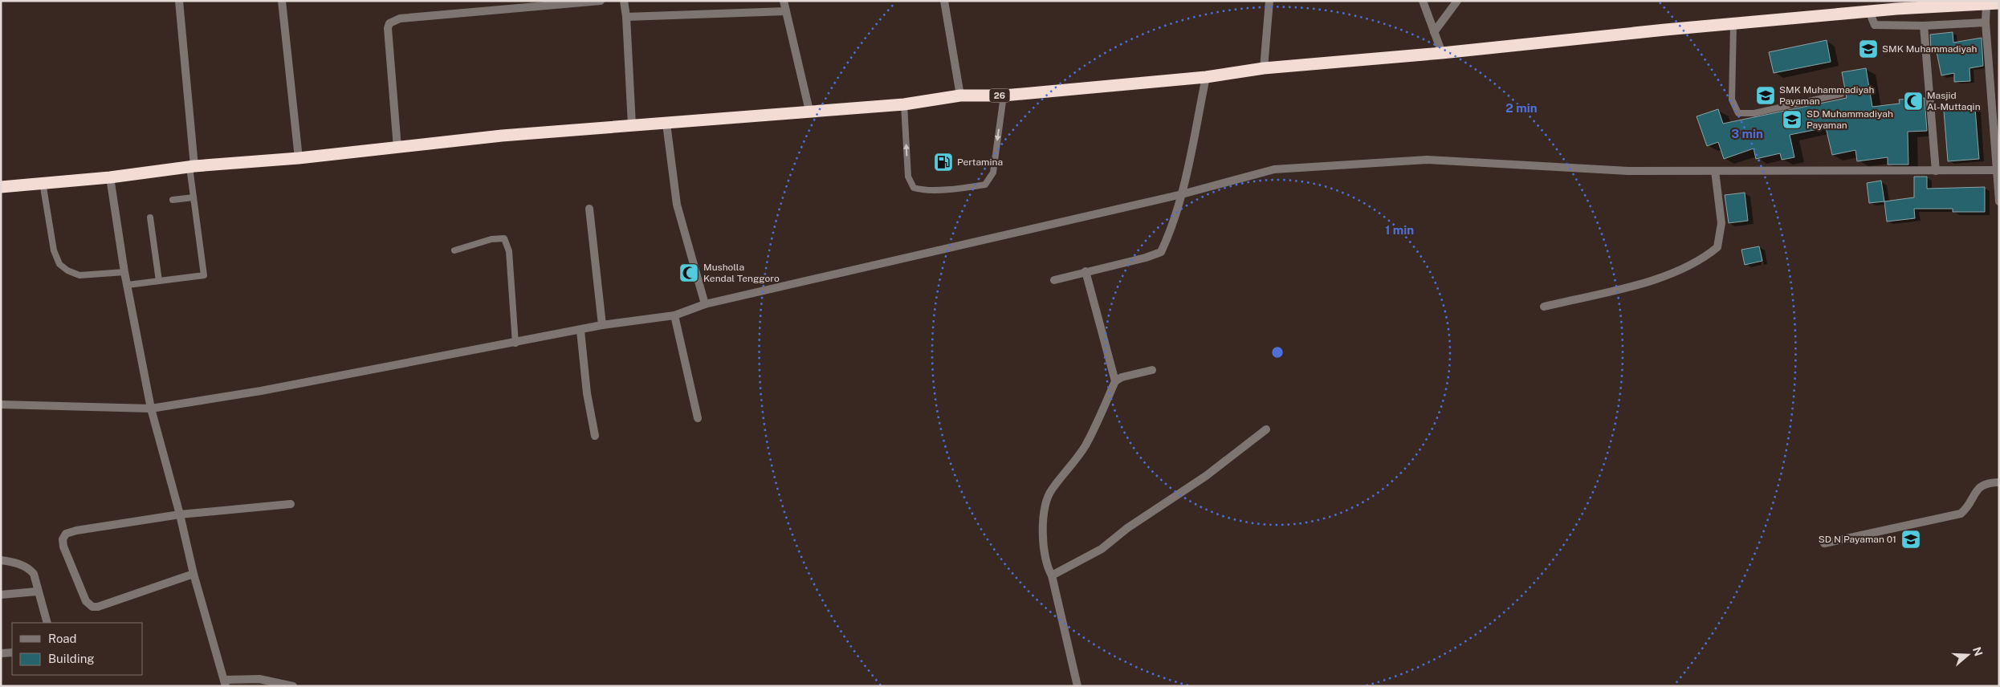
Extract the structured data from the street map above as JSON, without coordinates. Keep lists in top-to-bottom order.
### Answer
{
  "streets": {
    "highway": ["26"]
  },
  "places": {
    "school or university": [
      "SMK Muhammadiyah",
      "SMK Muhammadiyah Payaman",
      "SD Muhammadiyah Payaman",
      "SD N Payaman 01"
    ],
    "mosque": ["Masjid Al-Muttaqin", "Musholla Kendal Tenggoro"],
    "fuel station": ["Pertamina"]
  },
  "legend": ["Road", "Building"],
  "north": "right",
  "rings": ["2 min", "3 min", "1 min"]
}
